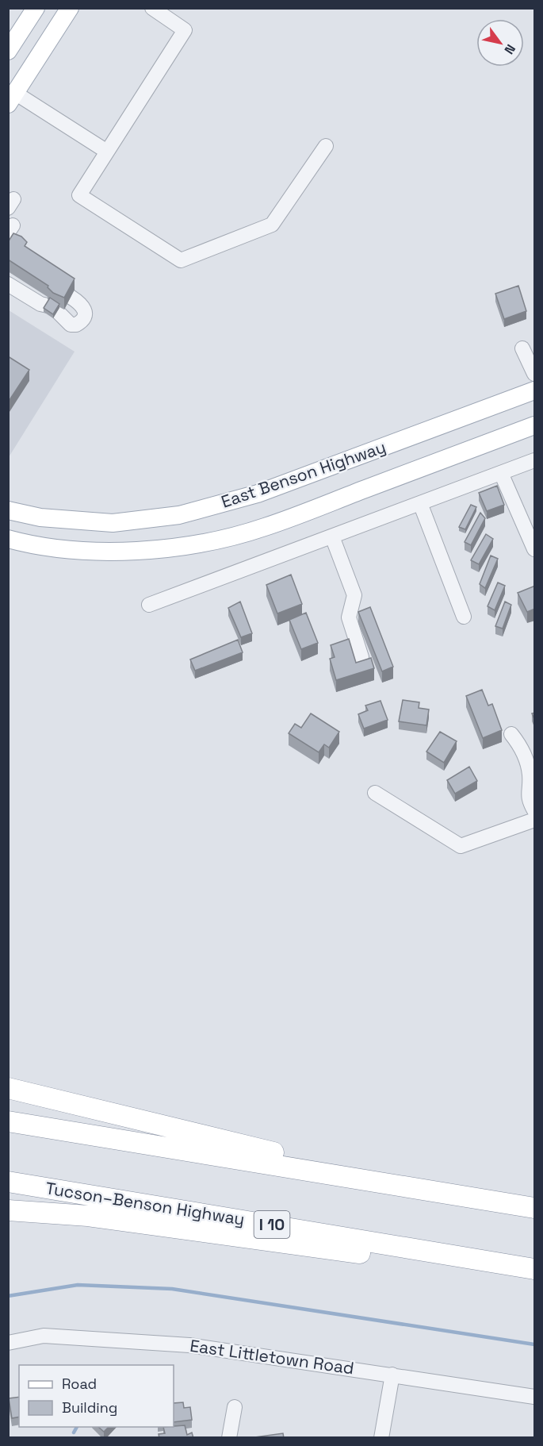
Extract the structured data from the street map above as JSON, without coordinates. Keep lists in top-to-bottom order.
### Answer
{
  "streets": {
    "highway": ["Tucson–Benson Highway", "I 10"],
    "main road": ["East Benson Highway"],
    "street": ["East Littletown Road"]
  },
  "legend": ["Road", "Building"],
  "north": "bottom right"
}
